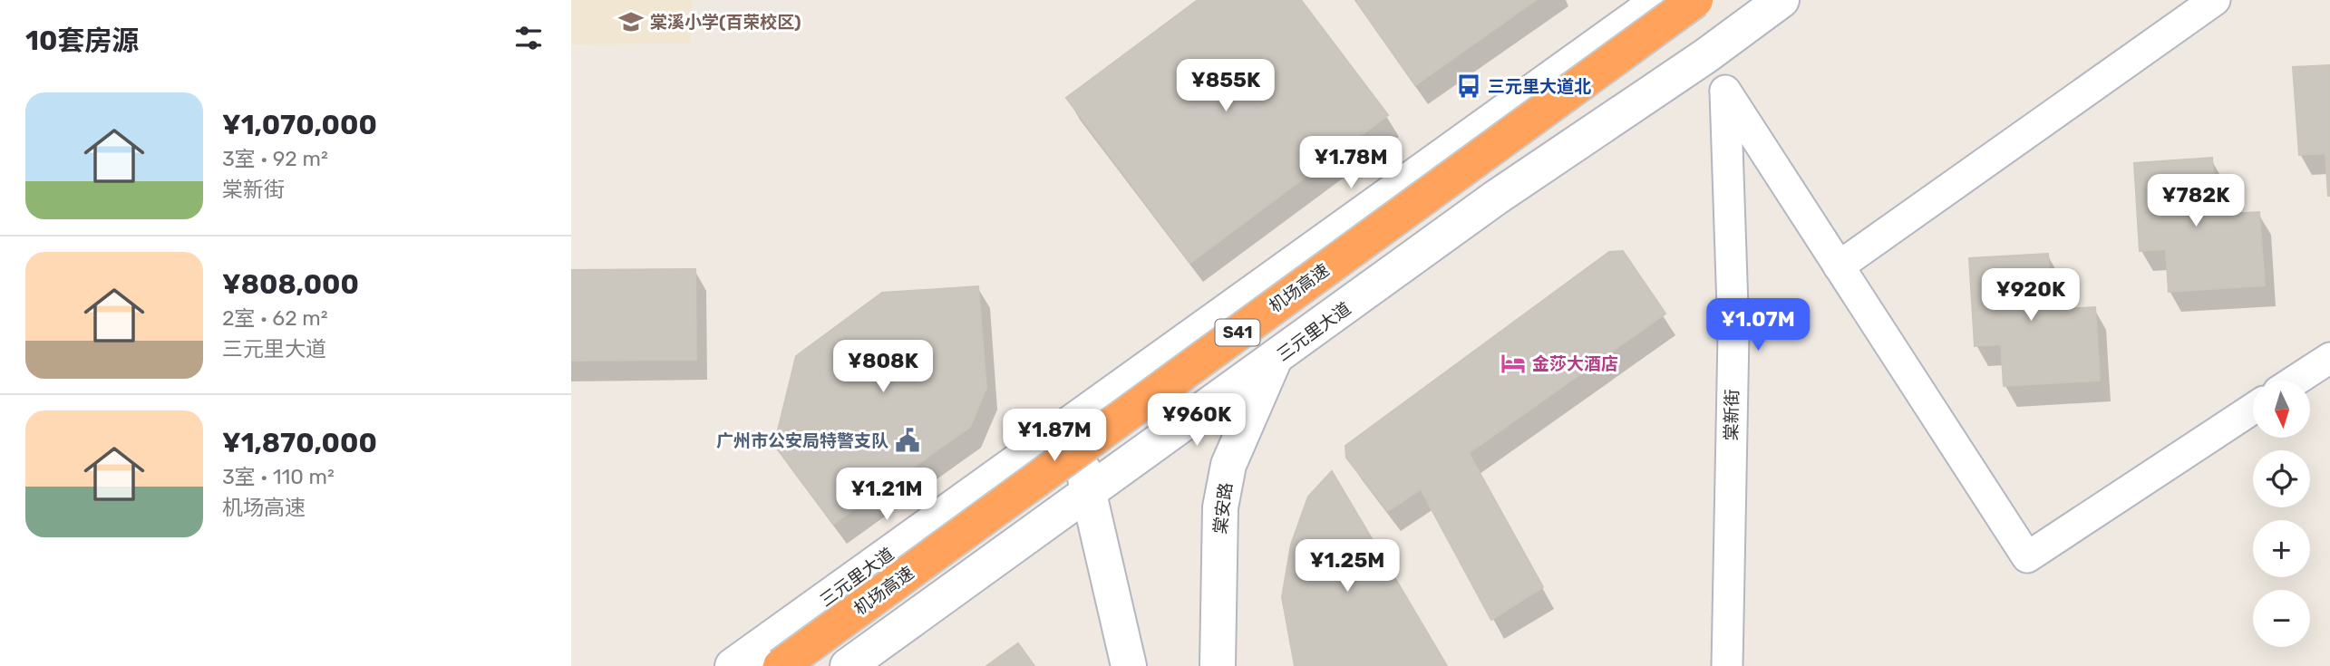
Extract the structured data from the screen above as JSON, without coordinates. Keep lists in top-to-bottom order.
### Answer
{
  "streets": {
    "highway": ["机场高速", "S41"],
    "main road": ["三元里大道", "棠安路"],
    "street": ["棠新街"]
  },
  "crossings": [
    ["三元里大道", "棠新街"],
    ["三元里大道", "棠安路"]
  ],
  "places": {
    "school or university": ["棠溪小学(百荣校区)"],
    "bus stop": ["三元里大道北"],
    "hotel": ["金莎大酒店"],
    "public building": ["广州市公安局特警支队"]
  },
  "north": "bottom",
  "page": {
    "heading": "10套房源",
    "price": [
      "¥855K",
      "¥1.78M",
      "¥782K",
      "¥920K",
      "¥1.07M",
      "¥808K",
      "¥960K",
      "¥1.87M",
      "¥1.21M",
      "¥1.25M"
    ],
    "list": [
      {
        "name": "¥1,070,000",
        "note": "3室 · 92 m² · 棠新街"
      },
      {
        "name": "¥808,000",
        "note": "2室 · 62 m² · 三元里大道"
      },
      {
        "name": "¥1,870,000",
        "note": "3室 · 110 m² · 机场高速"
      }
    ],
    "map_buttons": ["+", "−"]
  }
}
